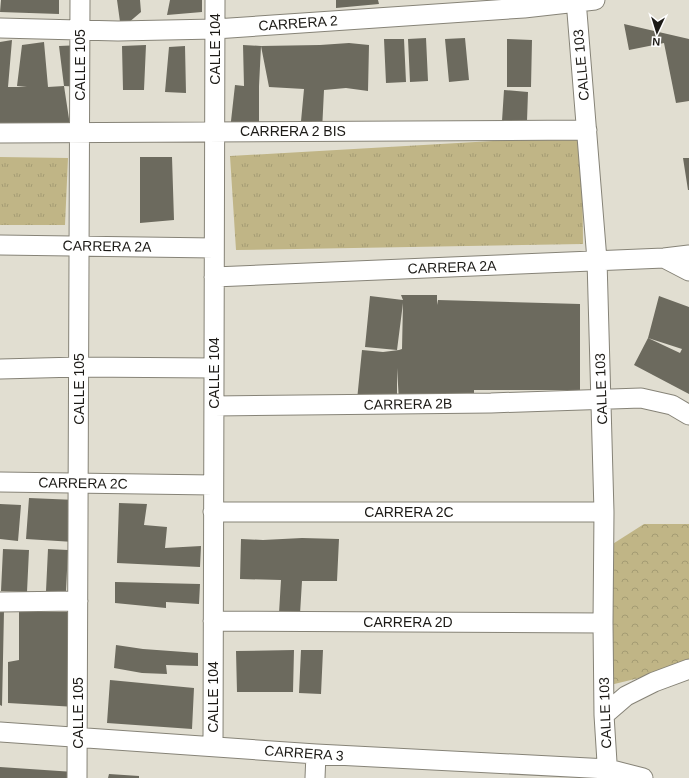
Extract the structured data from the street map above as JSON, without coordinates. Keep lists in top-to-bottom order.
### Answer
{
  "streets": {
    "street": [
      "CARRERA 2",
      "CALLE 104",
      "CALLE 105",
      "CALLE 103",
      "CARRERA 2 BIS",
      "CARRERA 2A",
      "CARRERA 2B",
      "CARRERA 2C",
      "CARRERA 2D",
      "CARRERA 3"
    ]
  },
  "crossings": [
    ["CARRERA 2", "CALLE 104"],
    ["CARRERA 2", "CALLE 105"],
    ["CARRERA 2", "CALLE 103"],
    ["CALLE 104", "CARRERA 2 BIS"],
    ["CALLE 104", "CARRERA 2A"],
    ["CALLE 104", "CARRERA 2B"],
    ["CALLE 104", "CARRERA 2C"],
    ["CALLE 104", "CARRERA 2D"],
    ["CALLE 104", "CARRERA 3"],
    ["CALLE 105", "CARRERA 2 BIS"],
    ["CALLE 105", "CARRERA 2A"],
    ["CALLE 105", "CARRERA 2C"],
    ["CALLE 105", "CARRERA 3"],
    ["CALLE 103", "CARRERA 2 BIS"],
    ["CALLE 103", "CARRERA 2A"],
    ["CALLE 103", "CARRERA 2B"],
    ["CALLE 103", "CARRERA 2C"],
    ["CALLE 103", "CARRERA 2D"],
    ["CALLE 103", "CARRERA 3"]
  ],
  "north": "bottom"
}
